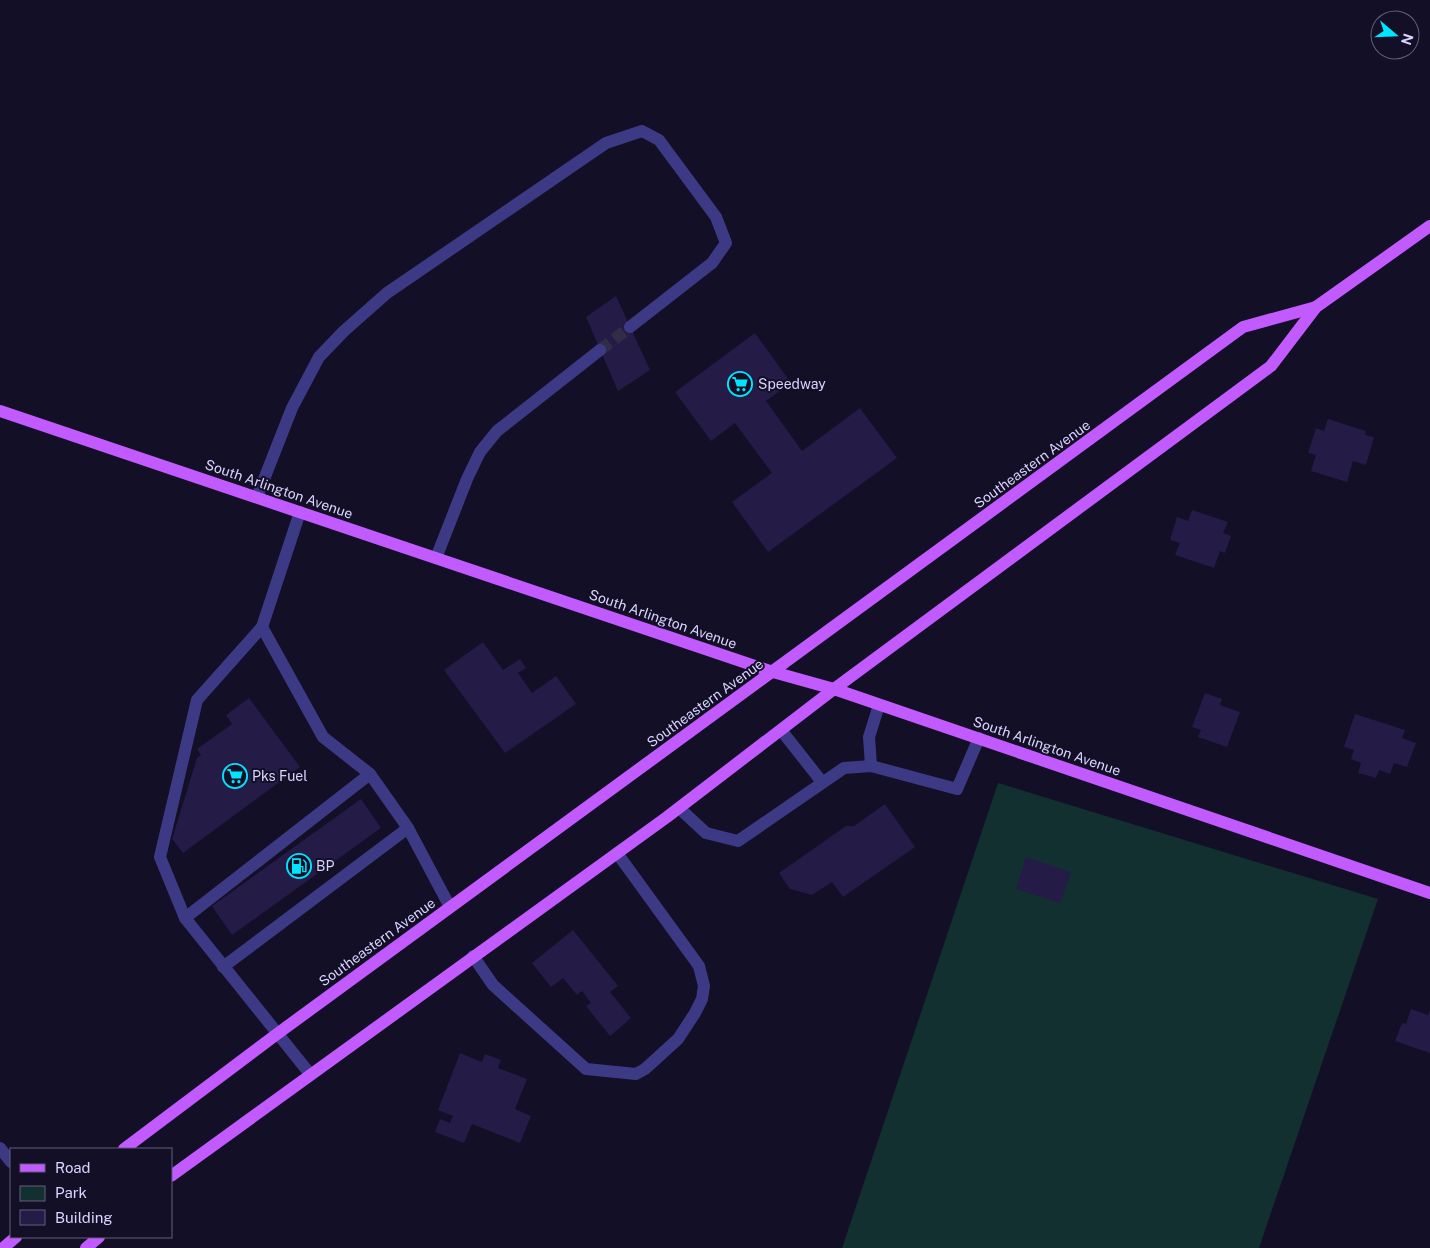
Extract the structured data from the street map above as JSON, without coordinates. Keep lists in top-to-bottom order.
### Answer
{
  "streets": {
    "main road": ["Southeastern Avenue", "South Arlington Avenue"]
  },
  "crossings": [
    ["Southeastern Avenue", "South Arlington Avenue"]
  ],
  "places": {
    "supermarket": ["Speedway", "Pks Fuel"],
    "fuel station": ["BP"]
  },
  "legend": ["Road", "Park", "Building"],
  "north": "right"
}
